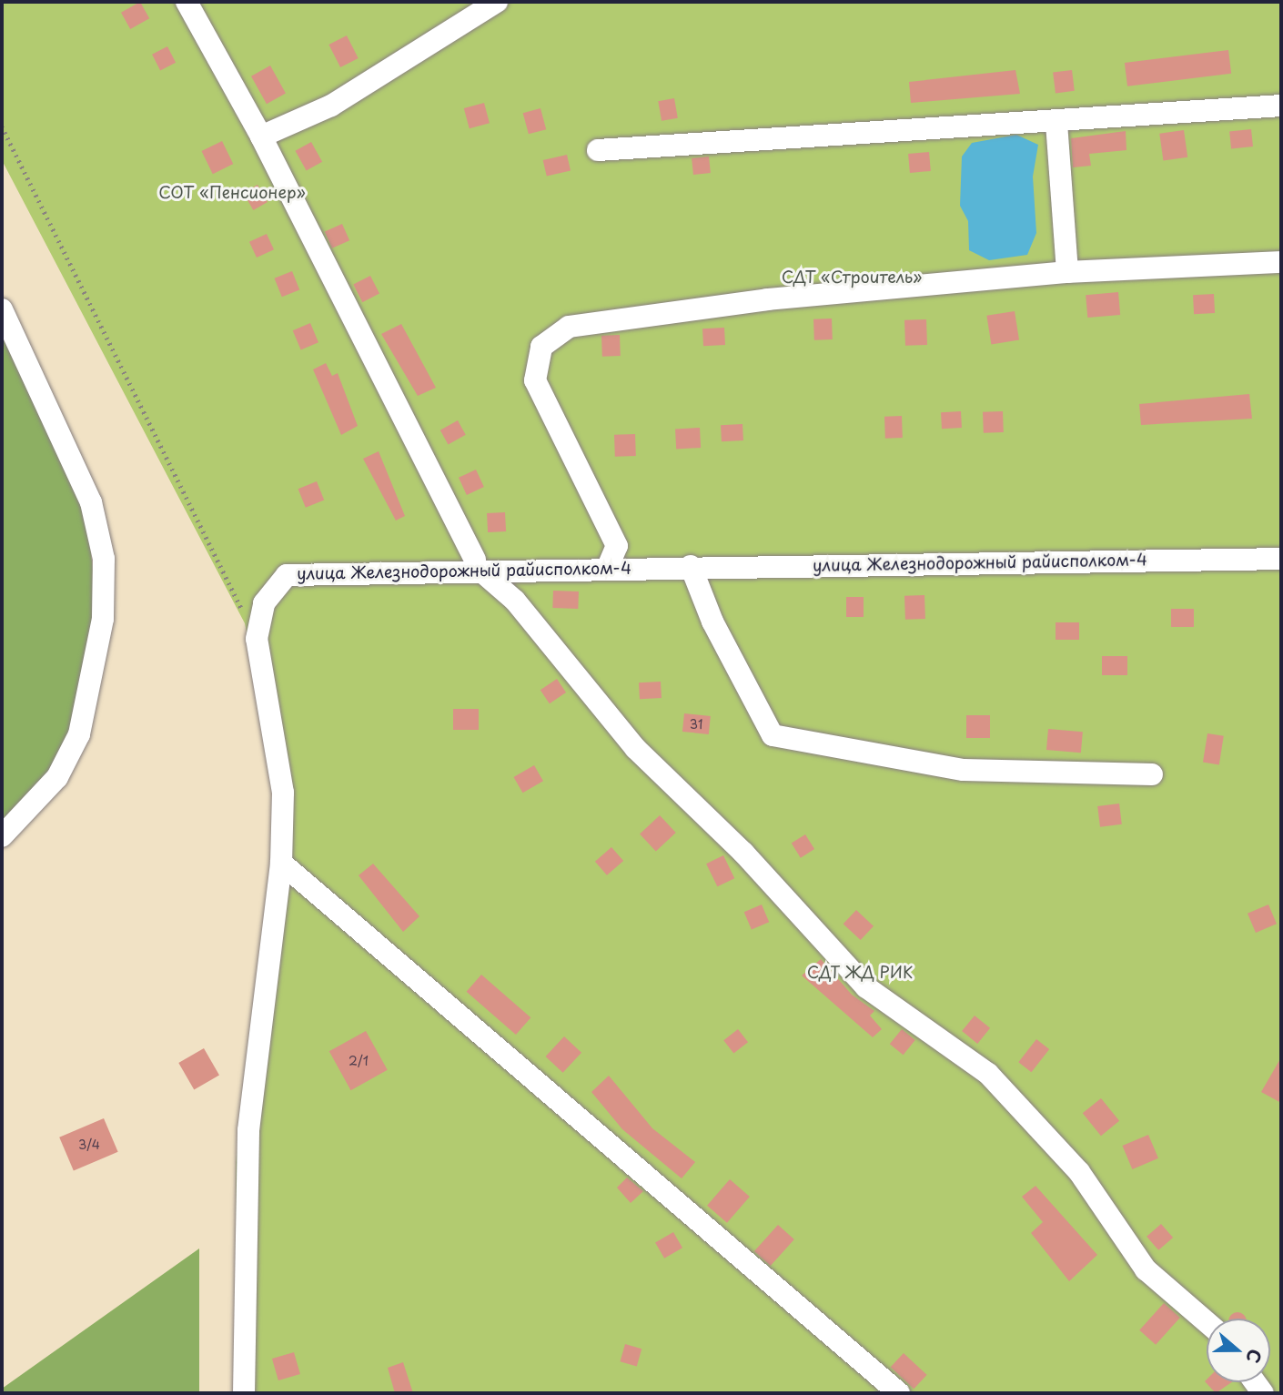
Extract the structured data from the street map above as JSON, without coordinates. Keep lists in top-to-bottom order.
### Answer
{
  "streets": {
    "street": ["улица Железнодорожный райисполком-4"]
  },
  "parks": ["СОТ «Пенсионер»", "СДТ «Строитель»", "СДТ ЖД РИК"],
  "house_numbers": ["31", "2/1", "3/4"],
  "north": "right"
}
